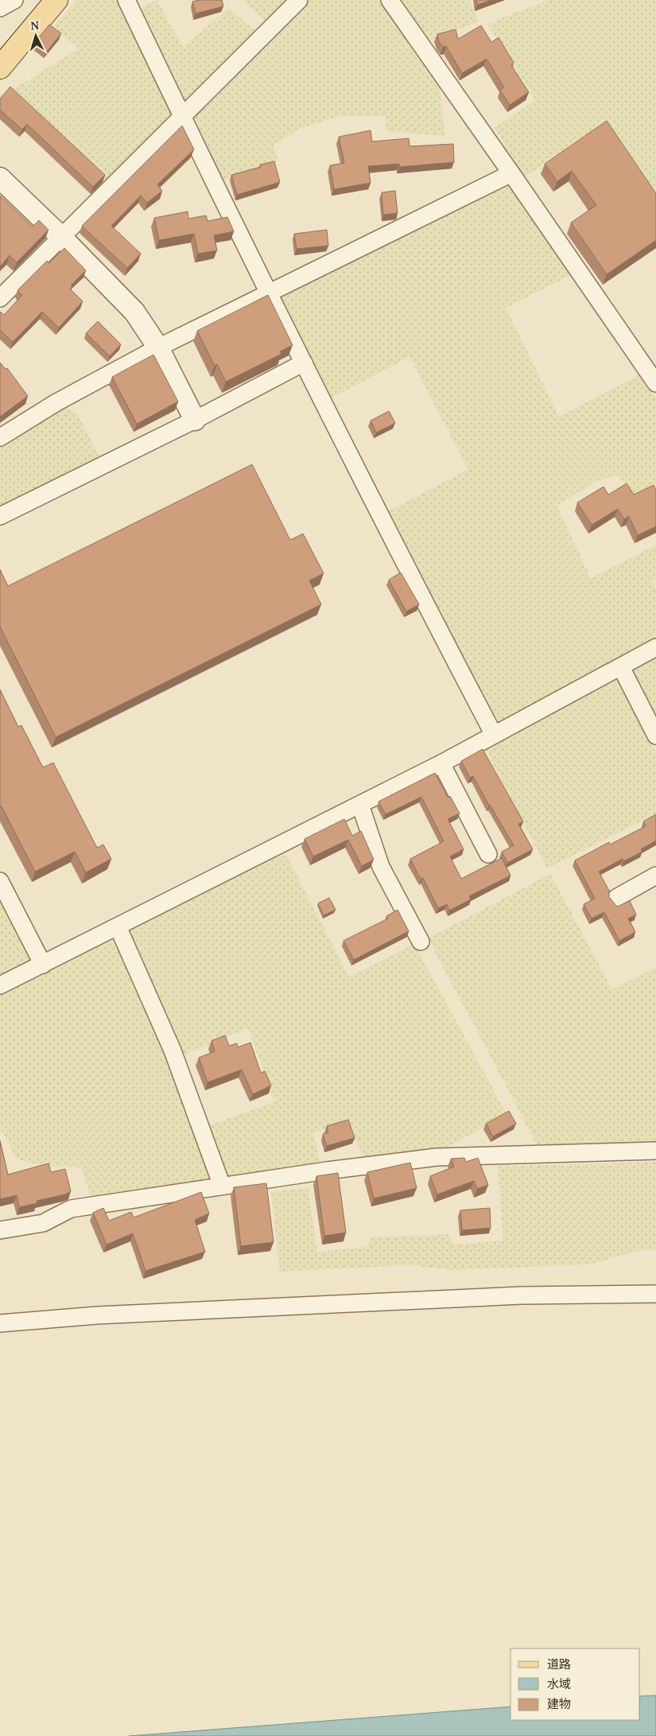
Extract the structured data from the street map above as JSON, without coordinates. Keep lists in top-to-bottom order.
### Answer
{
  "legend": ["道路", "水域", "建物"],
  "north": "top"
}
